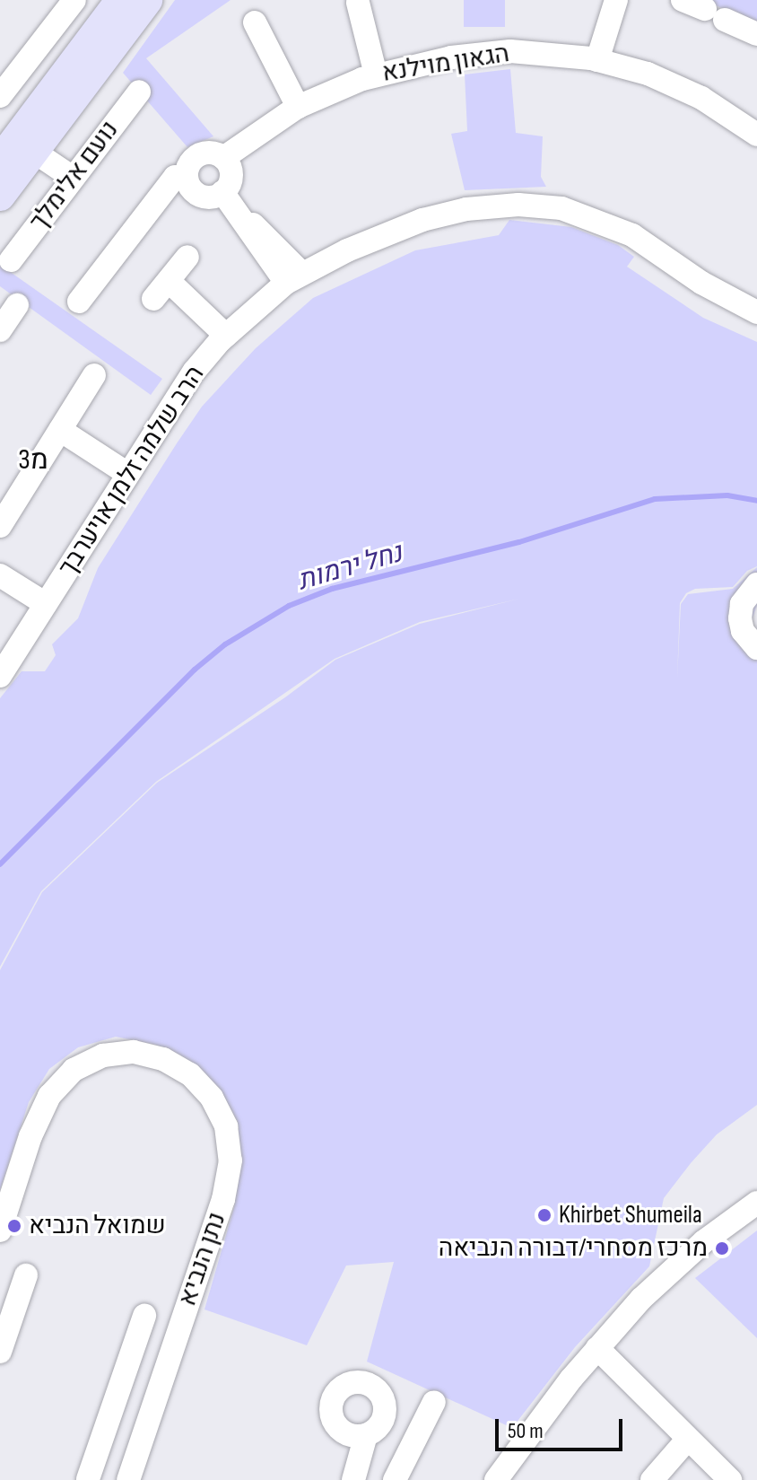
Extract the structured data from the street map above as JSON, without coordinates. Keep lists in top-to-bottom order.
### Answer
{
  "streets": {
    "street": [
      "הגאון מוילנא",
      "נועם אלימלך",
      "הרב שלמה זלמן אויערבך",
      "נתן הנביא"
    ]
  },
  "districts": ["מ3"],
  "water": ["נחל ירמות"],
  "places": ["Khirbet Shumeila", "שמואל הנביא", "מרכז מסחרי/דבורה הנביאה"],
  "scale_bar": "50 m"
}
